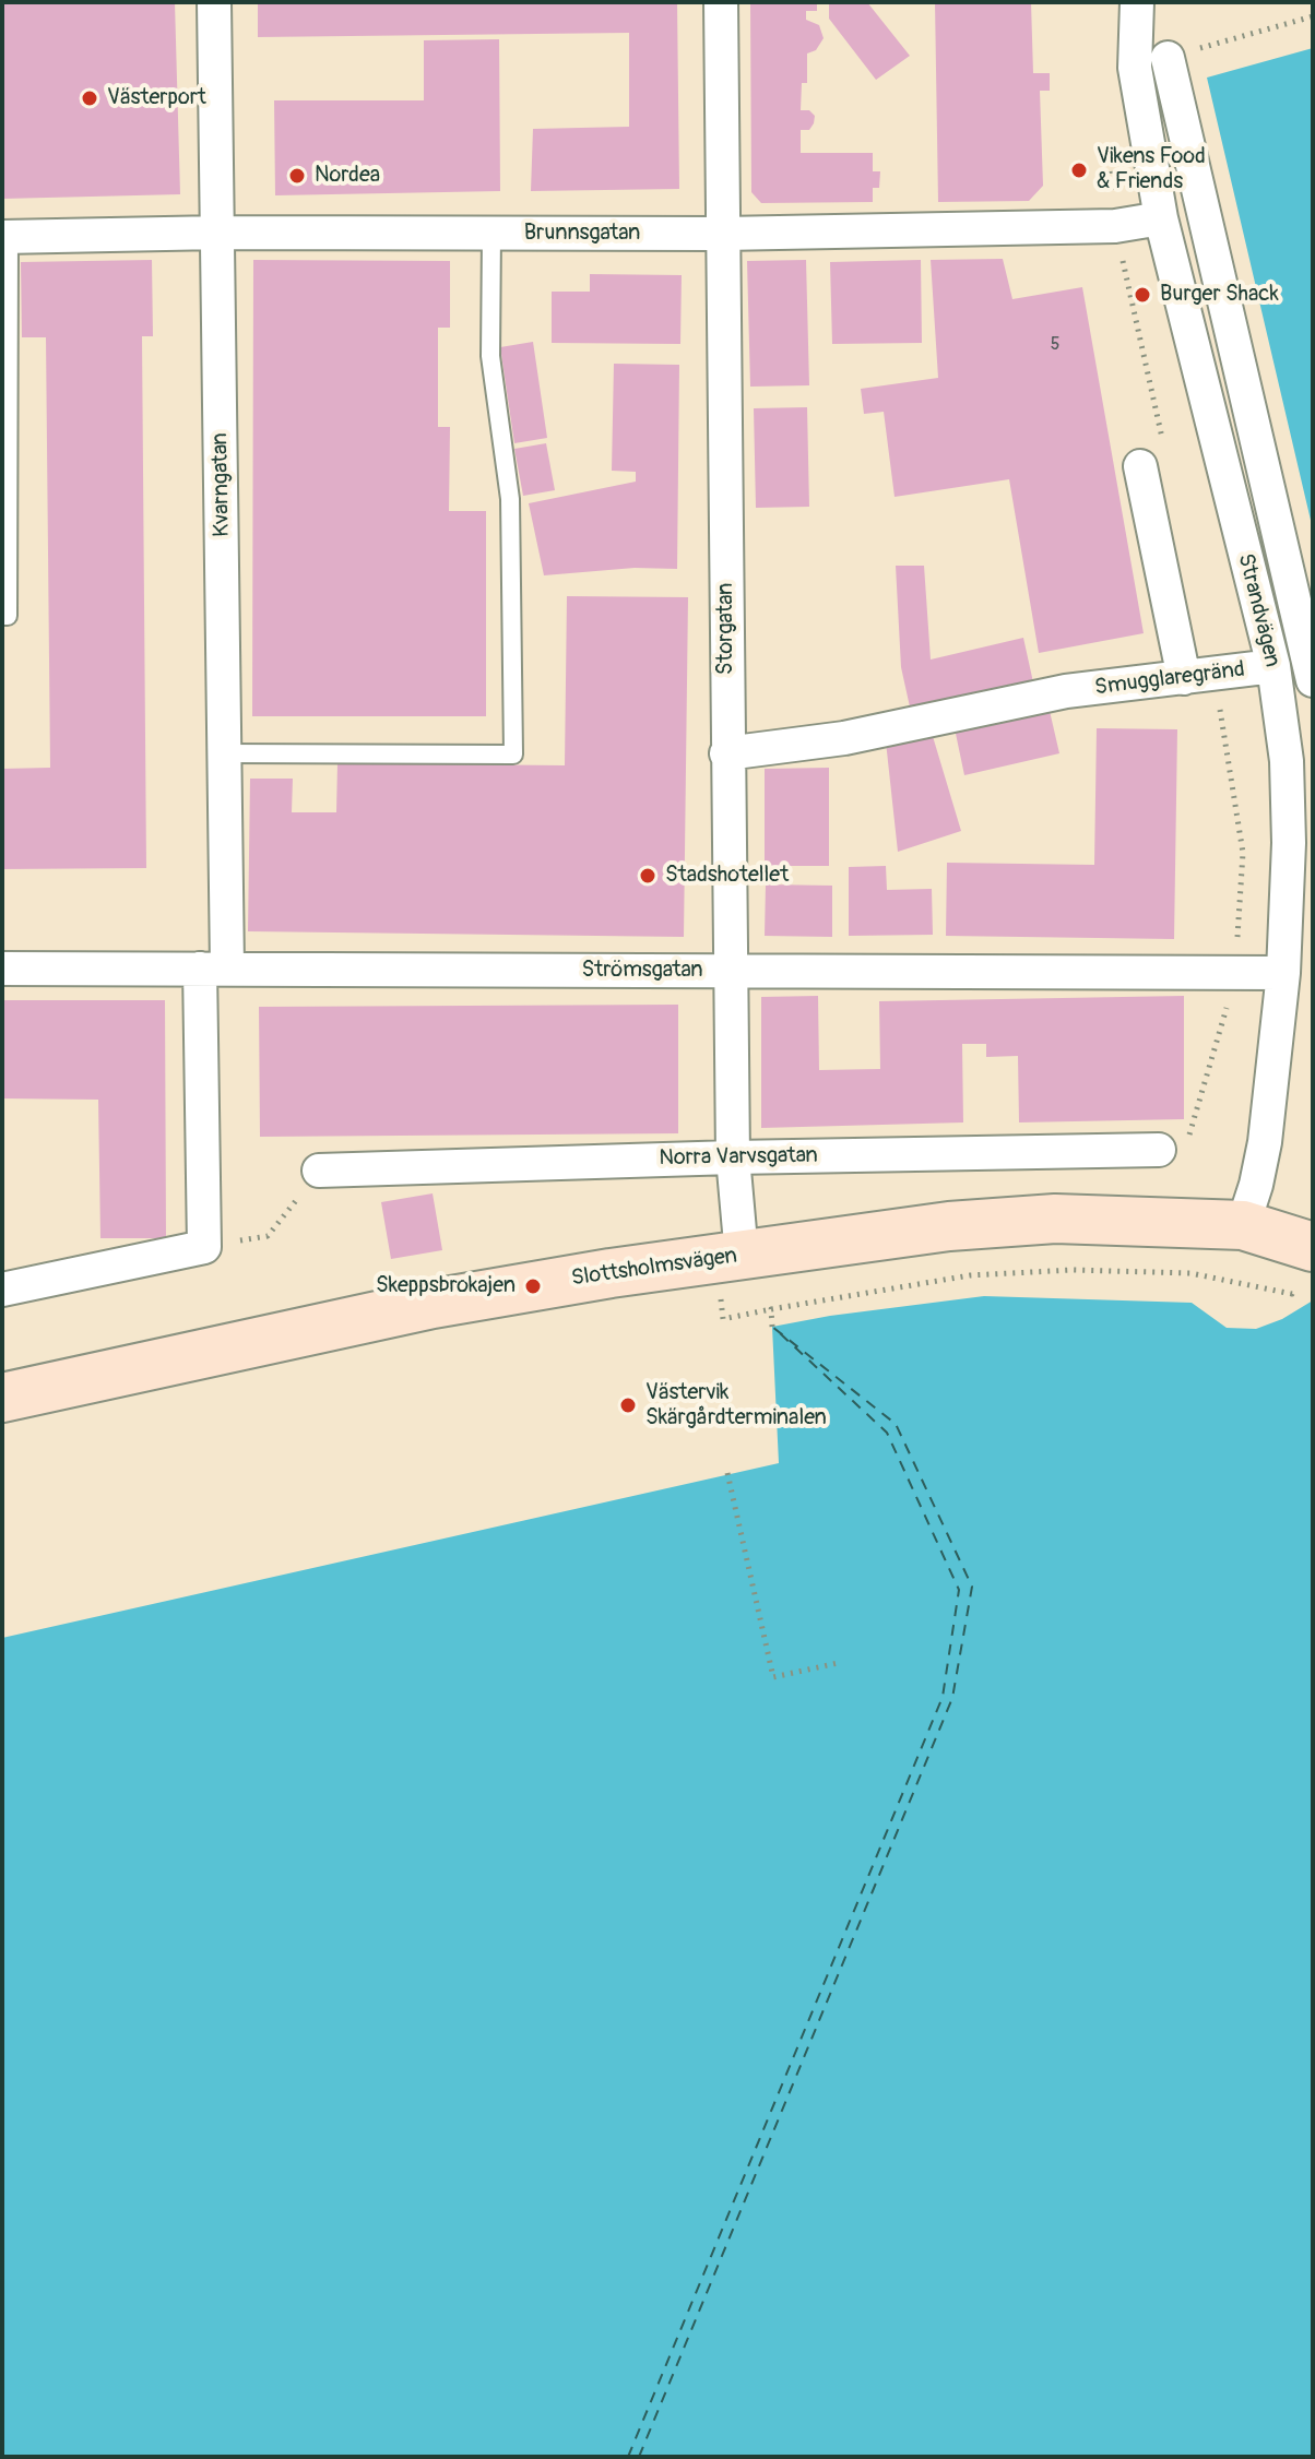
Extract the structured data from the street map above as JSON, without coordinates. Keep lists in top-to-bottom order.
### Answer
{
  "streets": {
    "street": [
      "Brunnsgatan",
      "Kvarngatan",
      "Strandvägen",
      "Storgatan",
      "Smugglaregränd",
      "Strömsgatan",
      "Norra Varvsgatan",
      "Slottsholmsvägen"
    ]
  },
  "crossings": [
    ["Brunnsgatan", "Kvarngatan"],
    ["Brunnsgatan", "Strandvägen"],
    ["Brunnsgatan", "Storgatan"],
    ["Kvarngatan", "Strömsgatan"],
    ["Strandvägen", "Smugglaregränd"],
    ["Strandvägen", "Strömsgatan"],
    ["Strandvägen", "Slottsholmsvägen"],
    ["Storgatan", "Smugglaregränd"],
    ["Storgatan", "Strömsgatan"],
    ["Storgatan", "Norra Varvsgatan"],
    ["Storgatan", "Slottsholmsvägen"]
  ],
  "places": [
    "Västerport",
    "Vikens Food & Friends",
    "Nordea",
    "Burger Shack",
    "Stadshotellet",
    "Skeppsbrokajen",
    "Västervik Skärgårdterminalen"
  ],
  "house_numbers": ["5"]
}
